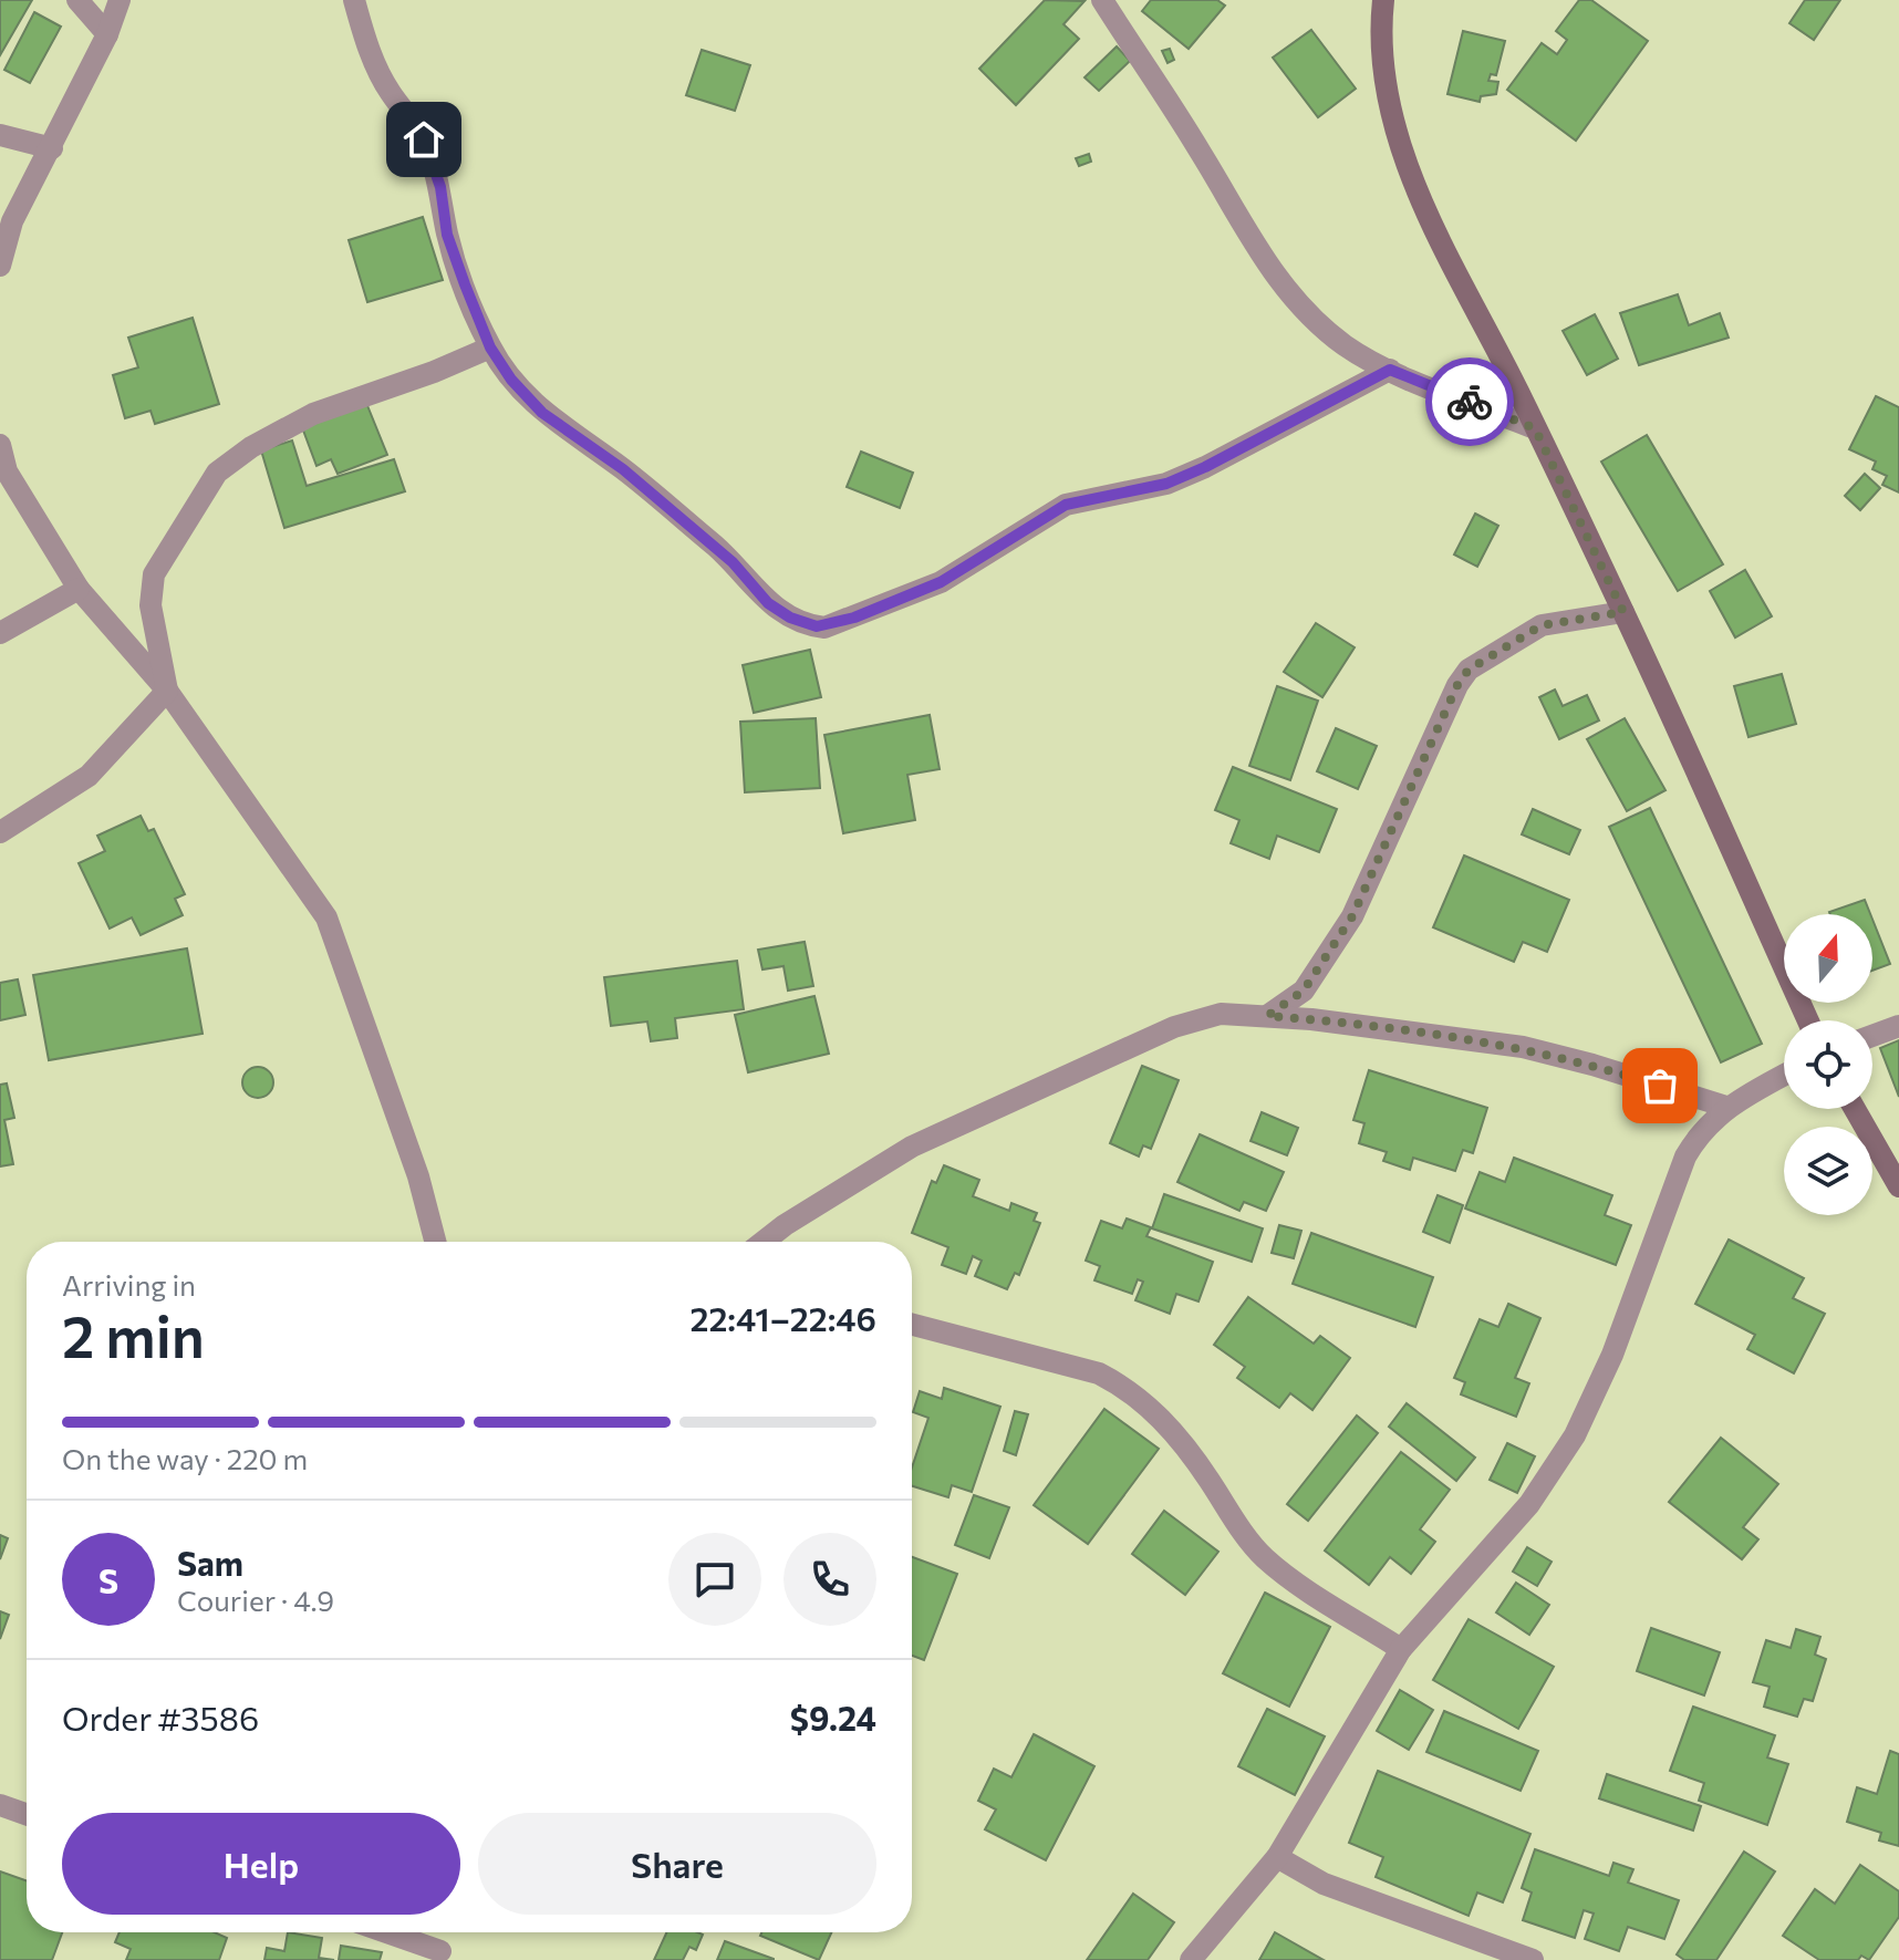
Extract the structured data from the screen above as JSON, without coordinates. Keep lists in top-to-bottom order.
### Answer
{
  "north": "top",
  "page": {
    "heading": ["2 min", "Arriving in", "22:41–22:46"],
    "panel": [
      "Sam",
      "Courier · 4.9",
      "Order #3586",
      "$9.24"
    ],
    "bar": "On the way · 220 m",
    "round": "S",
    "buttons": ["Help", "Share"]
  }
}
